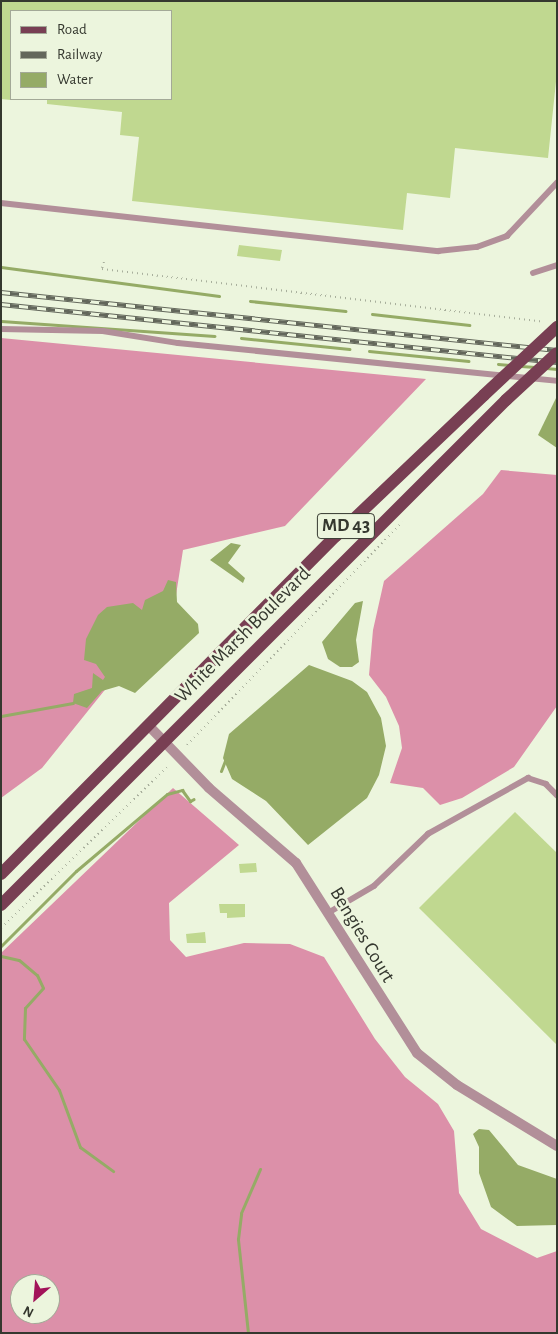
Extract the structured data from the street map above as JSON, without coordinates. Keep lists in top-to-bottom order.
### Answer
{
  "streets": {
    "main road": ["MD 43", "White Marsh Boulevard"],
    "street": ["Bengies Court"]
  },
  "crossings": [
    ["White Marsh Boulevard", "Bengies Court"]
  ],
  "legend": ["Road", "Railway", "Water"],
  "north": "bottom left"
}
